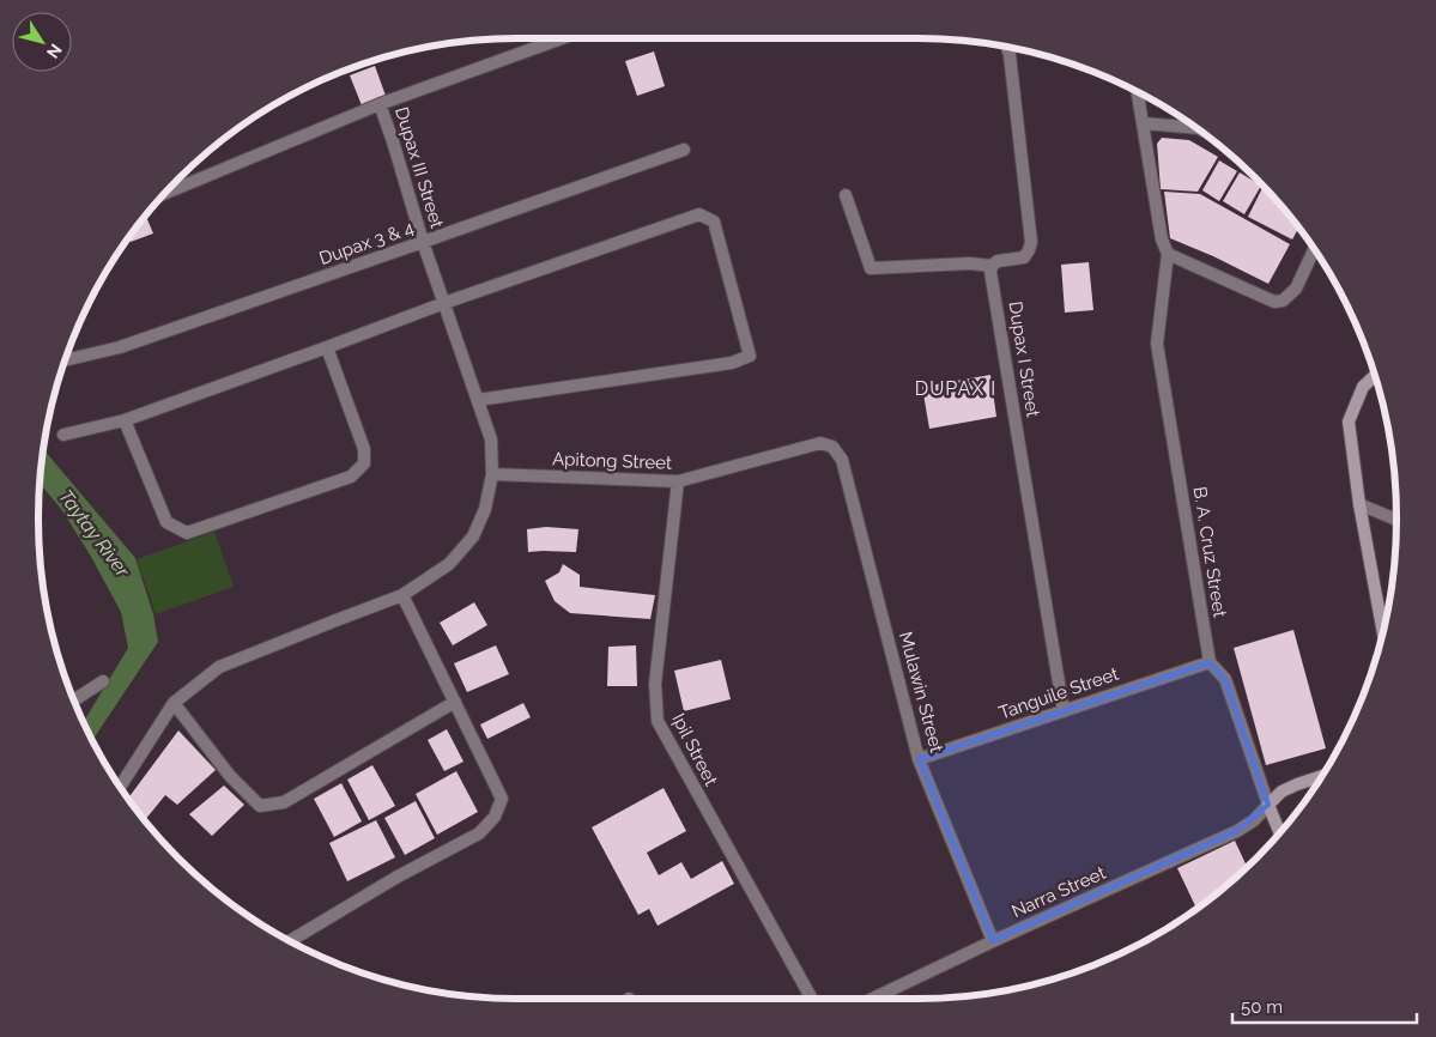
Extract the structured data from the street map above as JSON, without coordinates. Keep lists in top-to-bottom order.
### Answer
{
  "streets": {
    "street": [
      "Dupax III Street",
      "Dupax 3 & 4",
      "Dupax I Street",
      "Apitong Street",
      "B. A. Cruz Street",
      "Mulawin Street",
      "Tanguile Street",
      "Ipil Street",
      "Narra Street"
    ]
  },
  "crossings": [
    ["Dupax III Street", "Dupax 3 & 4"],
    ["Dupax III Street", "Apitong Street"],
    ["Dupax I Street", "Tanguile Street"],
    ["Apitong Street", "Mulawin Street"],
    ["Apitong Street", "Ipil Street"],
    ["B. A. Cruz Street", "Tanguile Street"],
    ["B. A. Cruz Street", "Narra Street"],
    ["Mulawin Street", "Tanguile Street"],
    ["Mulawin Street", "Narra Street"]
  ],
  "districts": ["DUPAX I"],
  "water": ["Taytay River"],
  "scale_bar": "50 m",
  "north": "bottom right"
}
